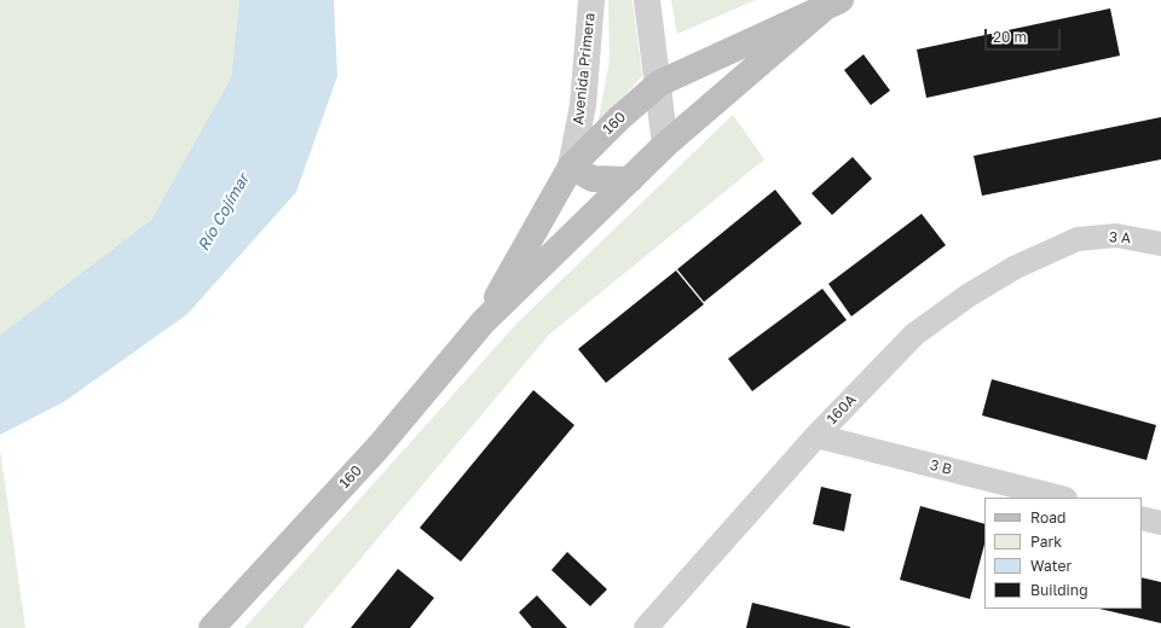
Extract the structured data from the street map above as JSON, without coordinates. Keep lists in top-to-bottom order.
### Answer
{
  "streets": {
    "main road": ["160"],
    "street": [
      "Avenida Primera",
      "3 A",
      "160A",
      "3 B"
    ]
  },
  "crossings": [
    ["Avenida Primera", "160"],
    ["3 A", "160A"],
    ["160A", "3 B"]
  ],
  "water": ["Río Cojímar"],
  "legend": [
    "Road",
    "Park",
    "Water",
    "Building"
  ],
  "scale_bar": "20 m"
}
